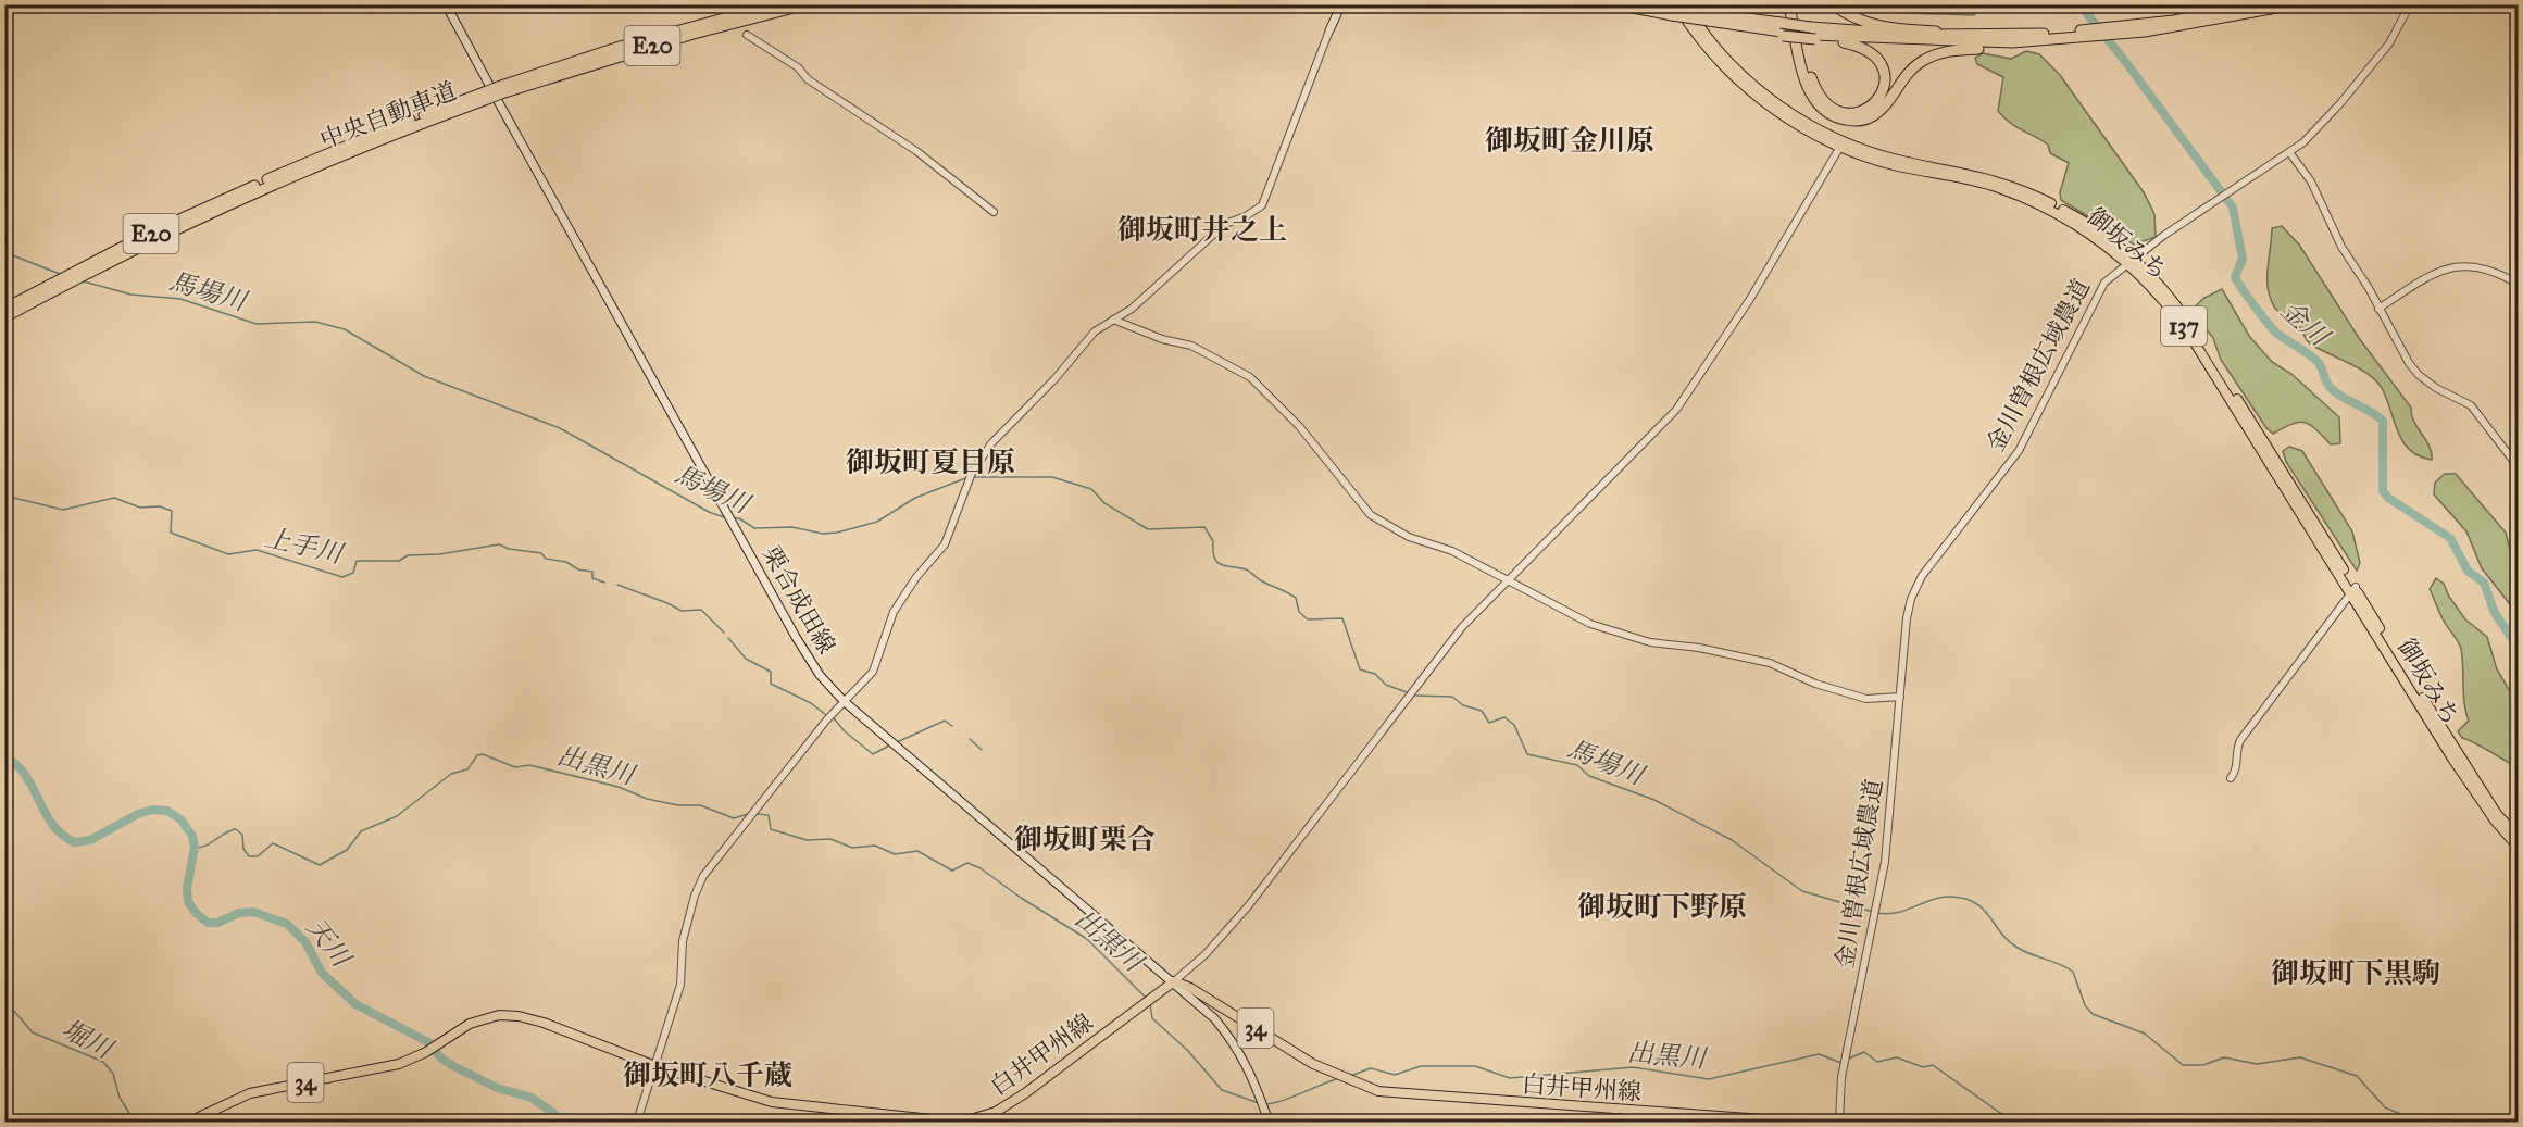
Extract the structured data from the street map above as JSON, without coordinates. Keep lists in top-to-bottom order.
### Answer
{
  "streets": {
    "highway": [
      "E20",
      "中央自動車道",
      "御坂みち",
      "137"
    ],
    "main road": ["栗合成田線", "34", "白井甲州線"],
    "street": ["金川曽根広域農道"]
  },
  "crossings": [
    ["中央自動車道", "栗合成田線"],
    ["御坂みち", "金川曽根広域農道"],
    ["栗合成田線", "白井甲州線"]
  ],
  "districts": [
    "御坂町金川原",
    "御坂町井之上",
    "御坂町夏目原",
    "御坂町栗合",
    "御坂町下野原",
    "御坂町下黒駒",
    "御坂町八千蔵"
  ],
  "water": [
    "馬場川",
    "金川",
    "上手川",
    "出黒川",
    "天川",
    "堀川"
  ]
}
